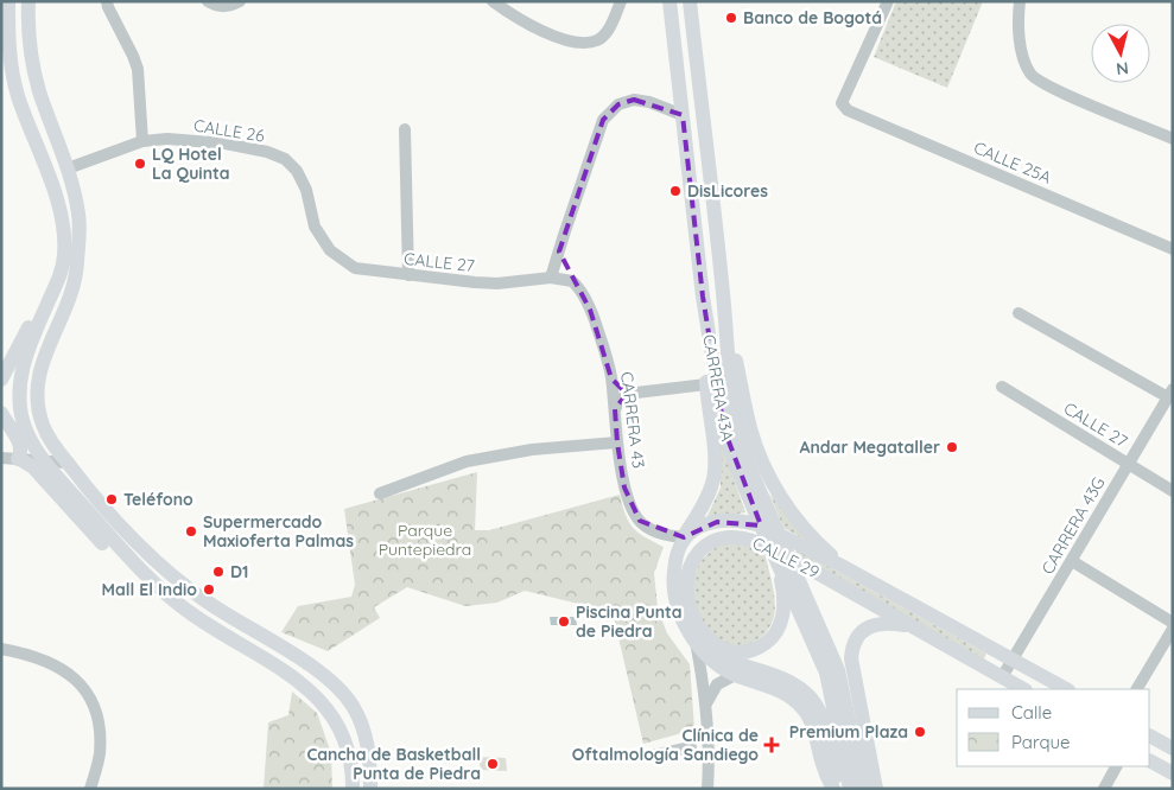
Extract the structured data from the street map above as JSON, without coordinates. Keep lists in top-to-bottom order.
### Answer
{
  "streets": {
    "main road": ["CARRERA 43A", "CALLE 29"],
    "street": [
      "CALLE 26",
      "CALLE 25A",
      "CALLE 27",
      "CARRERA 43",
      "CARRERA 43G"
    ]
  },
  "crossings": [
    ["CALLE 26", "CALLE 27"],
    ["CALLE 27", "CARRERA 43G"],
    ["CARRERA 43A", "CALLE 29"],
    ["CARRERA 43", "CALLE 29"],
    ["CARRERA 43G", "CALLE 29"]
  ],
  "parks": ["Parque Puntepiedra"],
  "places": {
    "other": [
      "Banco de Bogotá",
      "LQ Hotel La Quinta",
      "DisLicores",
      "Andar Megataller",
      "Teléfono",
      "Supermercado Maxioferta Palmas",
      "D1",
      "Mall El Indio",
      "Piscina Punta de Piedra",
      "Premium Plaza",
      "Cancha de Basketball Punta de Piedra"
    ],
    "health": ["Clínica de Oftalmología Sandiego"]
  },
  "legend": ["Calle", "Parque"],
  "north": "bottom"
}
